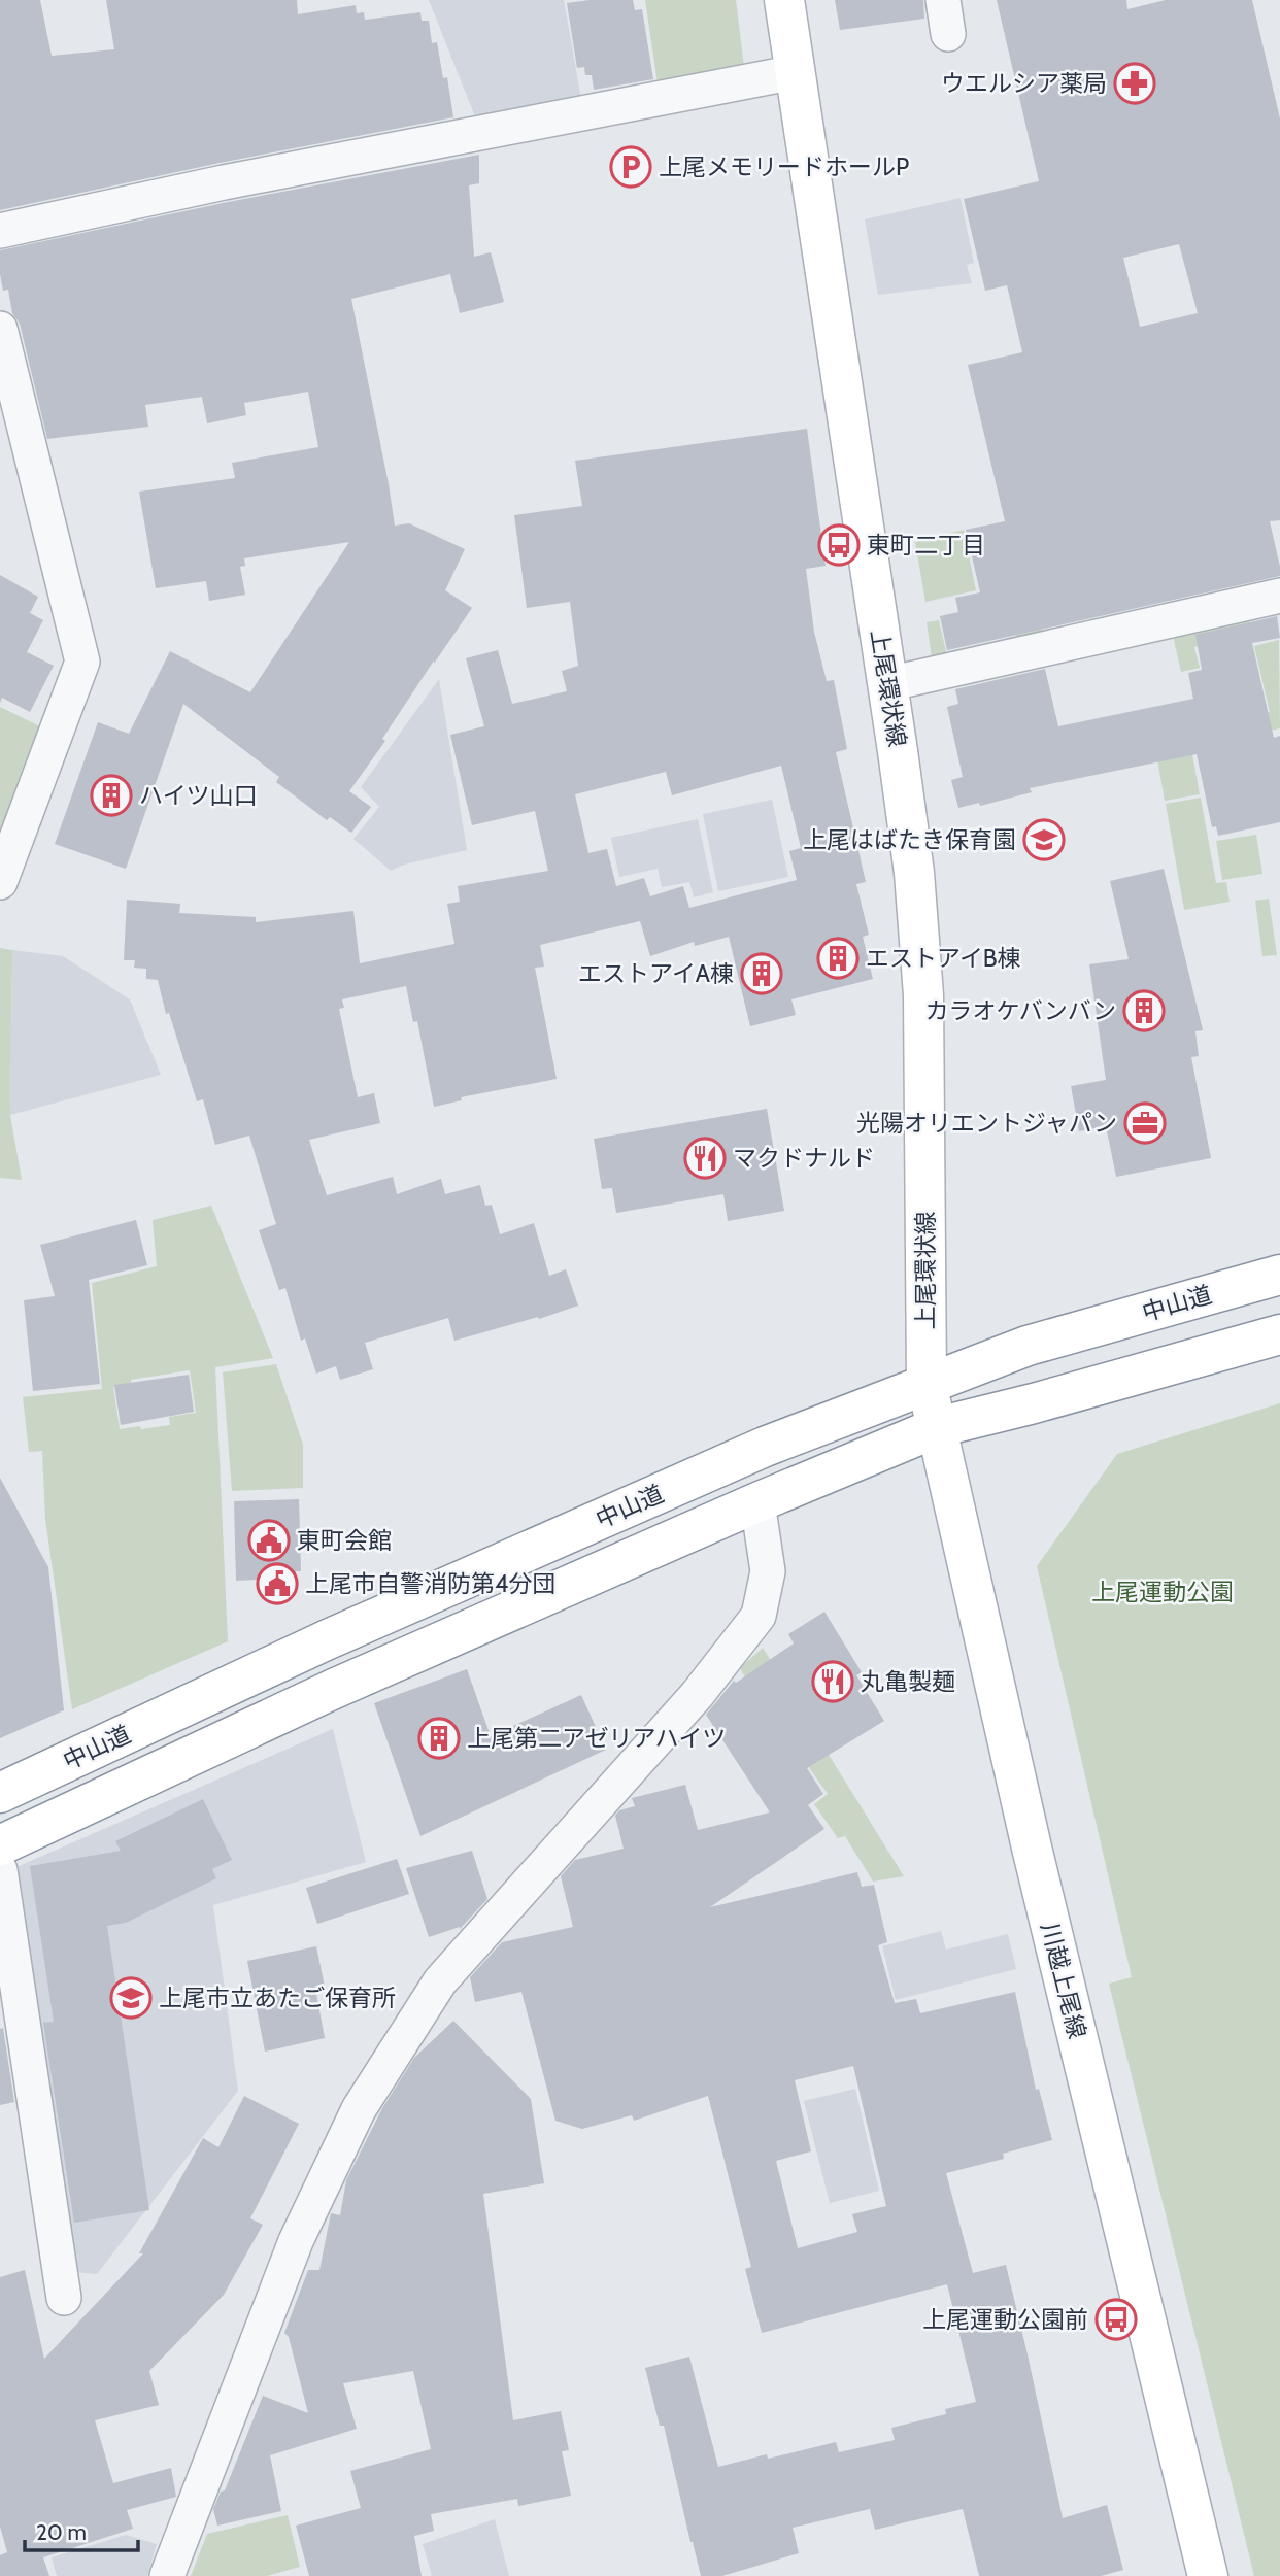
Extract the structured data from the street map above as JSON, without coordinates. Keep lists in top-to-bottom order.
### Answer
{
  "streets": {
    "main road": ["上尾環状線", "中山道", "川越上尾線"]
  },
  "crossings": [
    ["上尾環状線", "中山道"],
    ["上尾環状線", "川越上尾線"],
    ["中山道", "川越上尾線"]
  ],
  "parks": ["上尾運動公園"],
  "places": {
    "pharmacy": ["ウエルシア薬局"],
    "parking": ["上尾メモリードホールP"],
    "bus stop": ["東町二丁目", "上尾運動公園前"],
    "building": [
      "ハイツ山口",
      "エストアイB棟",
      "エストアイA棟",
      "カラオケバンバン",
      "上尾第二アゼリアハイツ"
    ],
    "school or university": ["上尾はばたき保育園", "上尾市立あたご保育所"],
    "office": ["光陽オリエントジャパン"],
    "restaurant": ["マクドナルド", "丸亀製麺"],
    "public building": ["東町会館", "上尾市自警消防第4分団"]
  },
  "scale_bar": "20 m"
}
